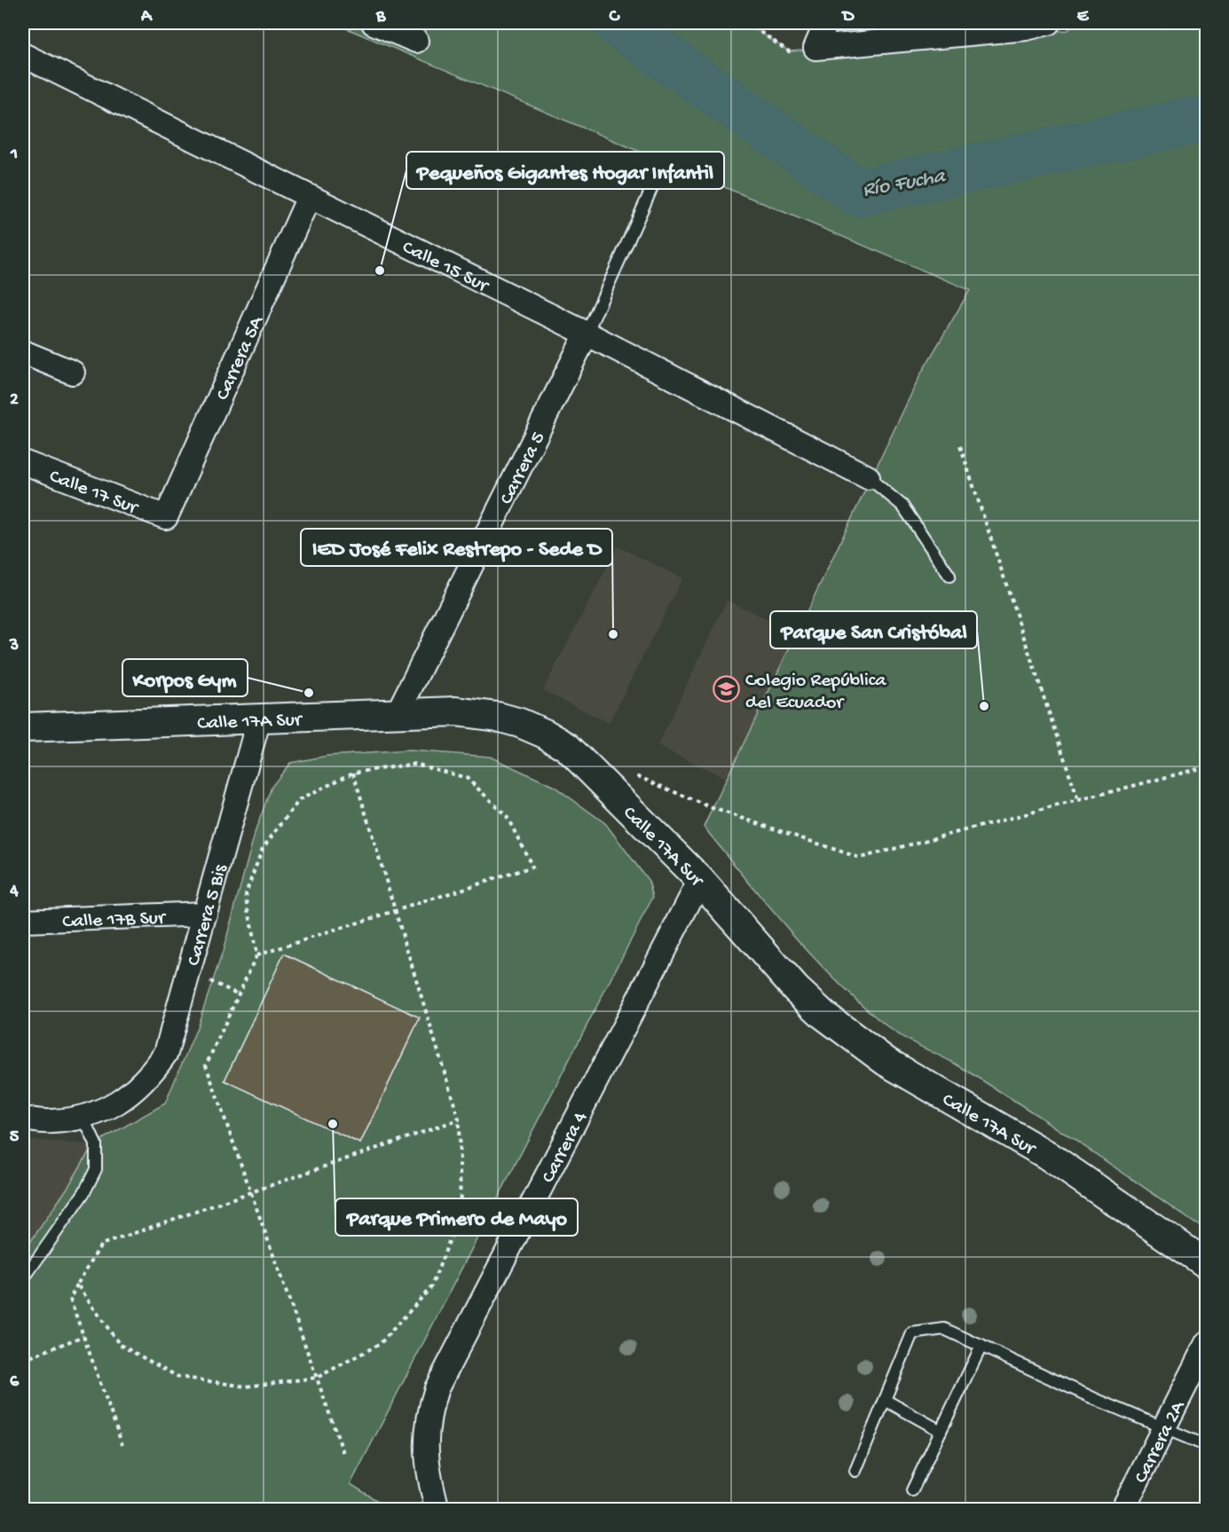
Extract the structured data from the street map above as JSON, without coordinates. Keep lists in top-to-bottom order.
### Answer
{
  "streets": {
    "street": [
      "Calle 15 Sur",
      "Carrera 5A",
      "Carrera 5",
      "Calle 17 Sur",
      "Calle 17A Sur",
      "Carrera 5 Bis",
      "Calle 17B Sur",
      "Carrera 4",
      "Carrera 2A"
    ]
  },
  "crossings": [
    ["Calle 15 Sur", "Carrera 5A"],
    ["Calle 15 Sur", "Carrera 5"],
    ["Carrera 5A", "Calle 17 Sur"],
    ["Carrera 5", "Calle 17A Sur"],
    ["Calle 17A Sur", "Carrera 5 Bis"],
    ["Calle 17A Sur", "Carrera 4"],
    ["Carrera 5 Bis", "Calle 17B Sur"]
  ],
  "water": ["Río Fucha"],
  "places": {
    "other": [
      "Pequeños Gigantes Hogar Infantil",
      "IED José Felix Restrepo - Sede D",
      "Korpos Gym",
      "Parque San Cristóbal",
      "Parque Primero de Mayo"
    ],
    "school or university": ["Colegio República del Ecuador"]
  },
  "grid": {
    "columns": [
      "A",
      "B",
      "C",
      "D",
      "E"
    ],
    "rows": [
      "1",
      "2",
      "3",
      "4",
      "5",
      "6"
    ]
  }
}
